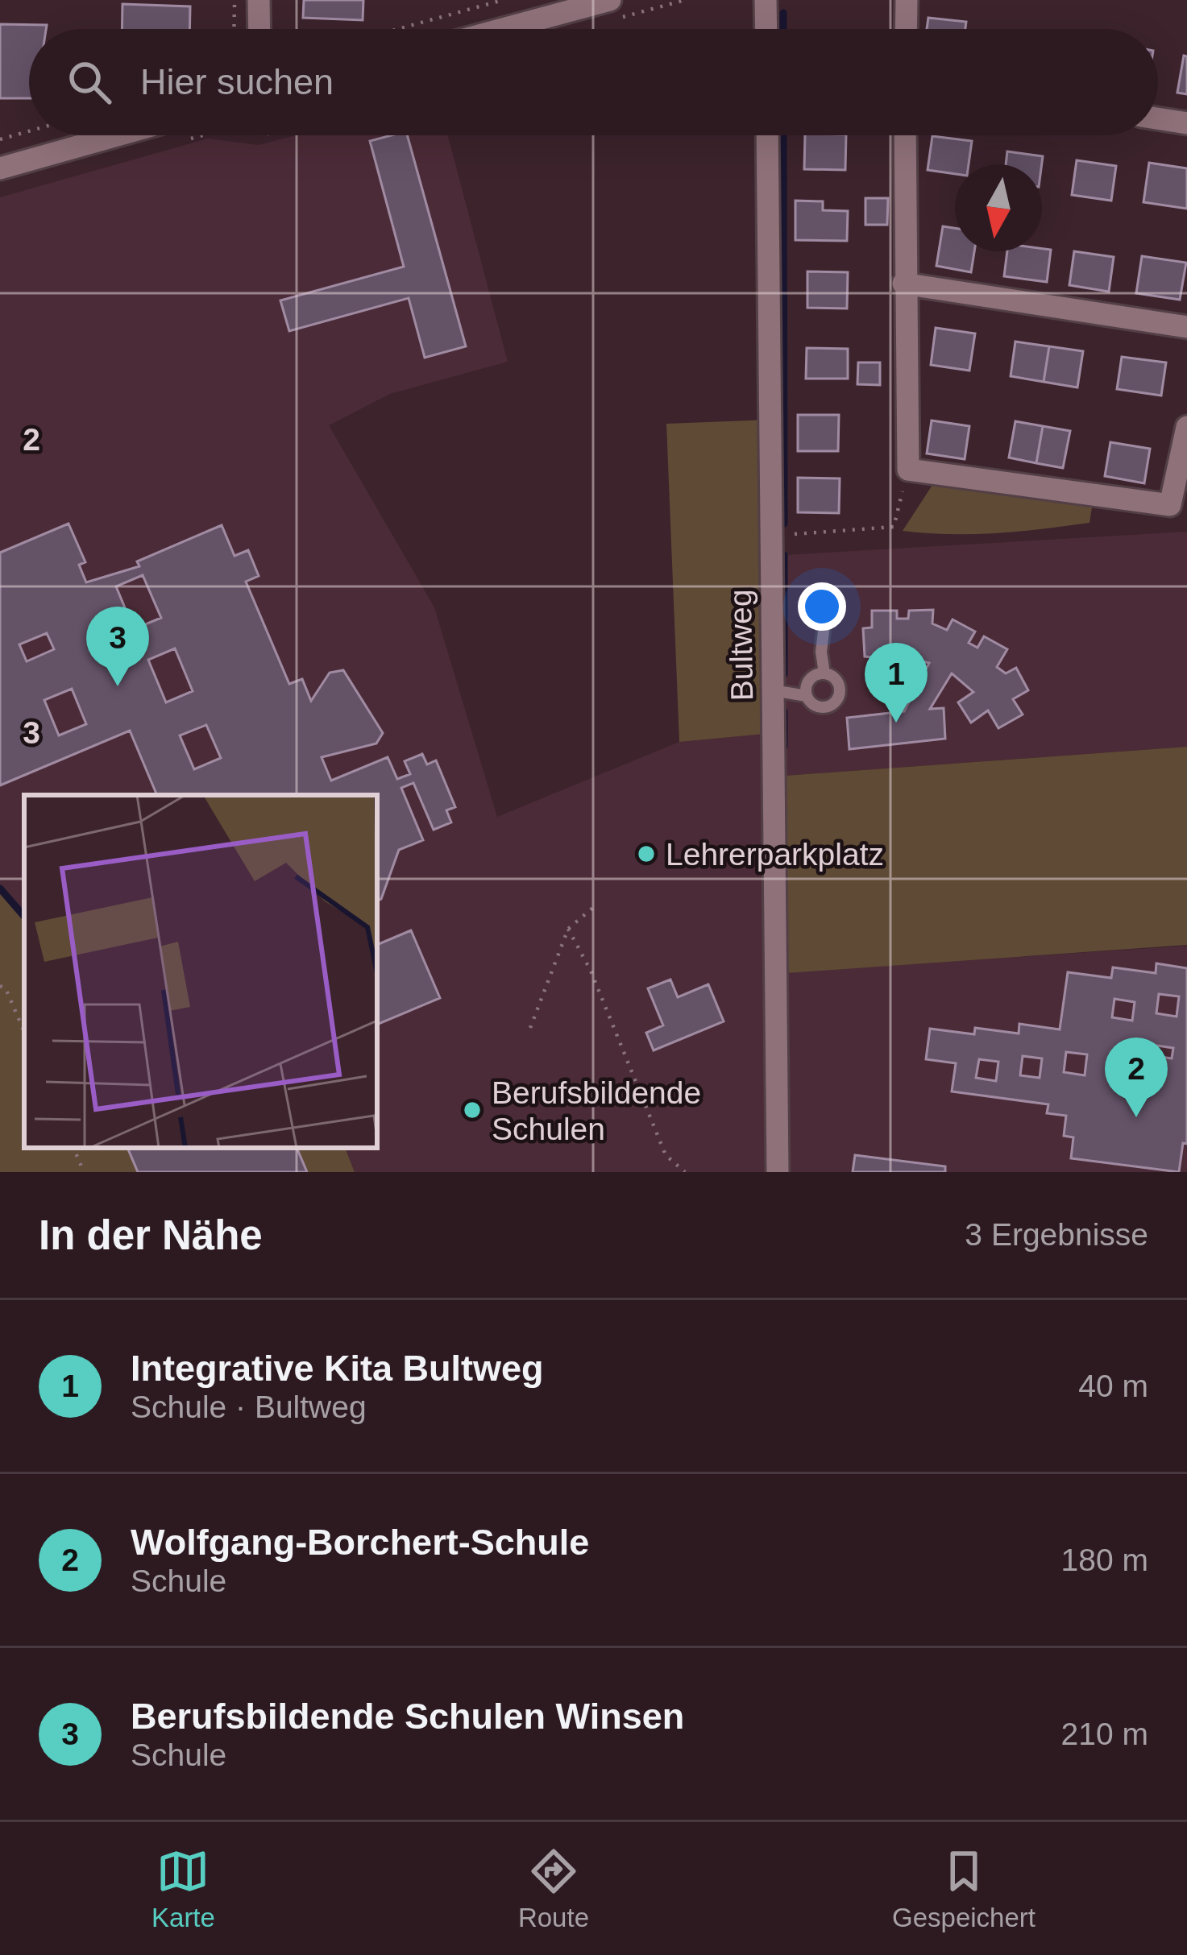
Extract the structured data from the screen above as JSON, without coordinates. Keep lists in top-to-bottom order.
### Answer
{
  "streets": {
    "street": ["Bultweg"]
  },
  "places": ["Lehrerparkplatz", "Berufsbildende Schulen"],
  "north": "bottom",
  "page": {
    "search": "Hier suchen",
    "pins": ["3", "1", "2"],
    "heading": ["In der Nähe", "3 Ergebnisse"],
    "list": [
      {
        "mark": "1",
        "name": "Integrative Kita Bultweg",
        "note": "Schule · Bultweg",
        "value": "40 m"
      },
      {
        "mark": "2",
        "name": "Wolfgang-Borchert-Schule",
        "note": "Schule",
        "value": "180 m"
      },
      {
        "mark": "3",
        "name": "Berufsbildende Schulen Winsen",
        "note": "Schule",
        "value": "210 m"
      }
    ],
    "nav": ["Karte", "Route", "Gespeichert"]
  },
  "grid": {
    "rows": ["2", "3"]
  }
}
